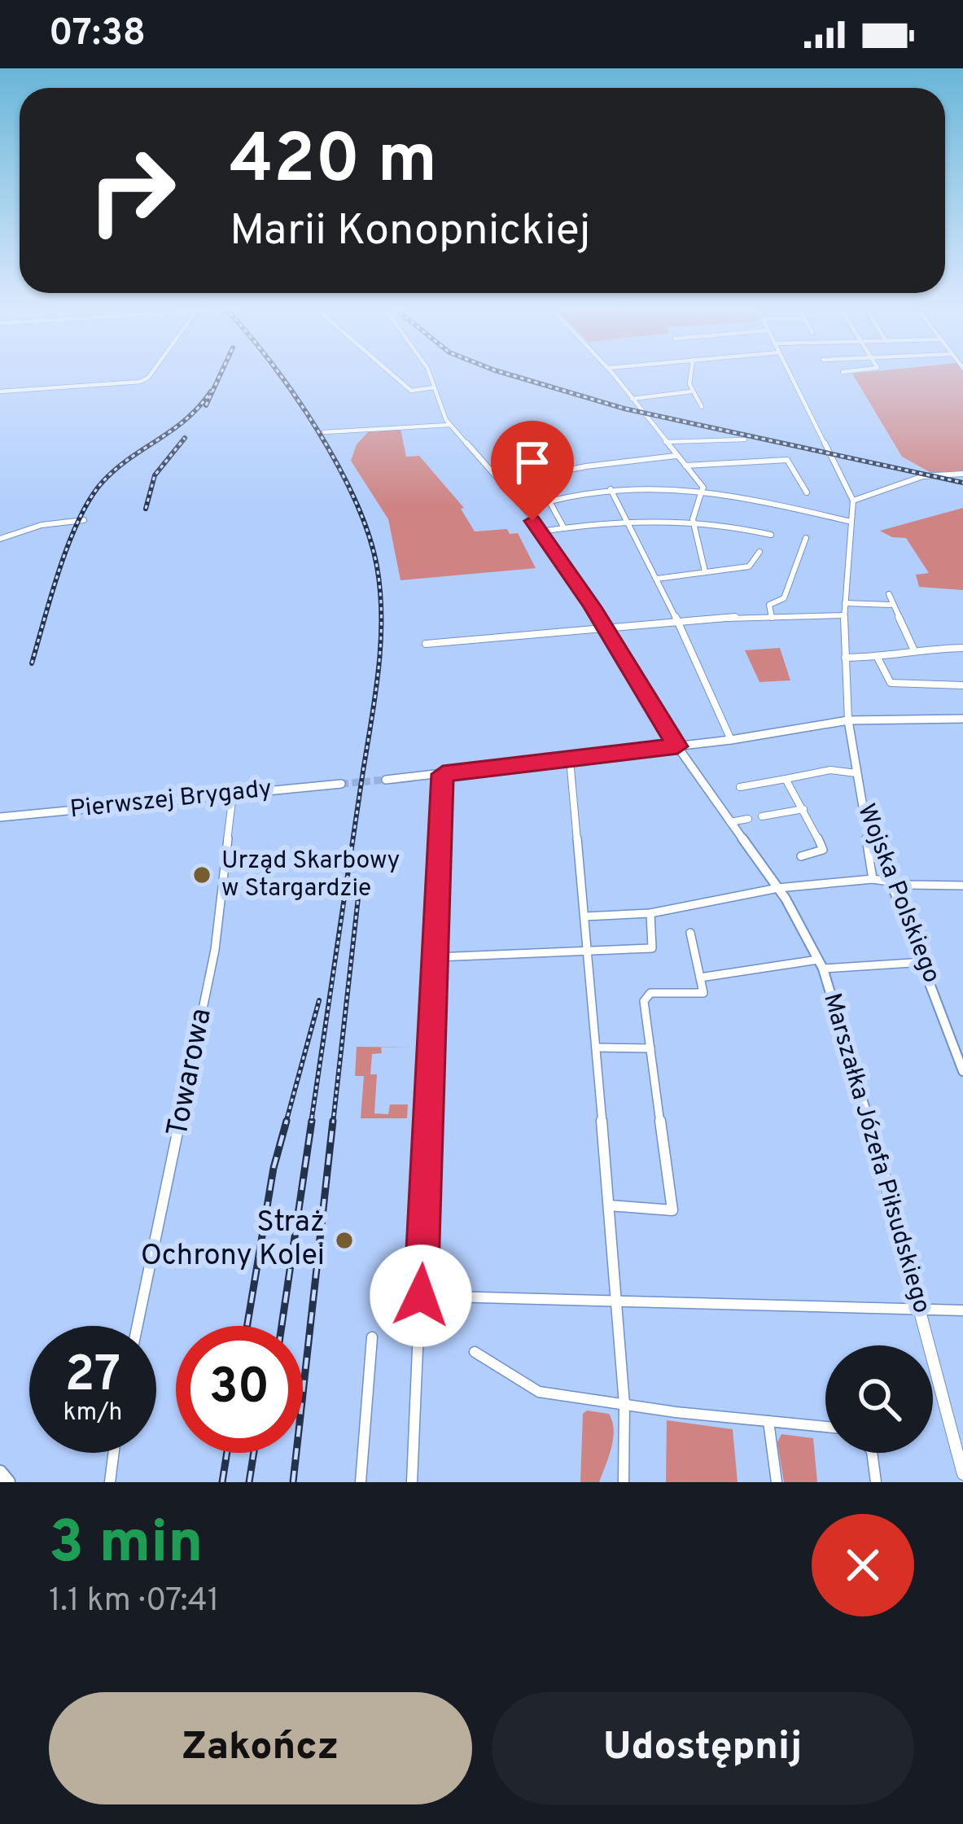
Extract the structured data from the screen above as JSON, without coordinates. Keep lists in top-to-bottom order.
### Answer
{
  "streets": {
    "street": [
      "Pierwszej Brygady",
      "Wojska Polskiego",
      "Towarowa",
      "Marszałka Józefa Piłsudskiego"
    ]
  },
  "crossings": [
    ["Pierwszej Brygady", "Towarowa"]
  ],
  "places": ["Urząd Skarbowy w Stargardzie", "Straż Ochrony Kolei"],
  "page": {
    "status": "07:38",
    "turn": ["420 m", "Marii Konopnickiej"],
    "speed": "27 km/h",
    "limit": "30",
    "heading": ["3 min", "1.1 km · 07:41"],
    "buttons": ["Zakończ", "Udostępnij"]
  }
}
